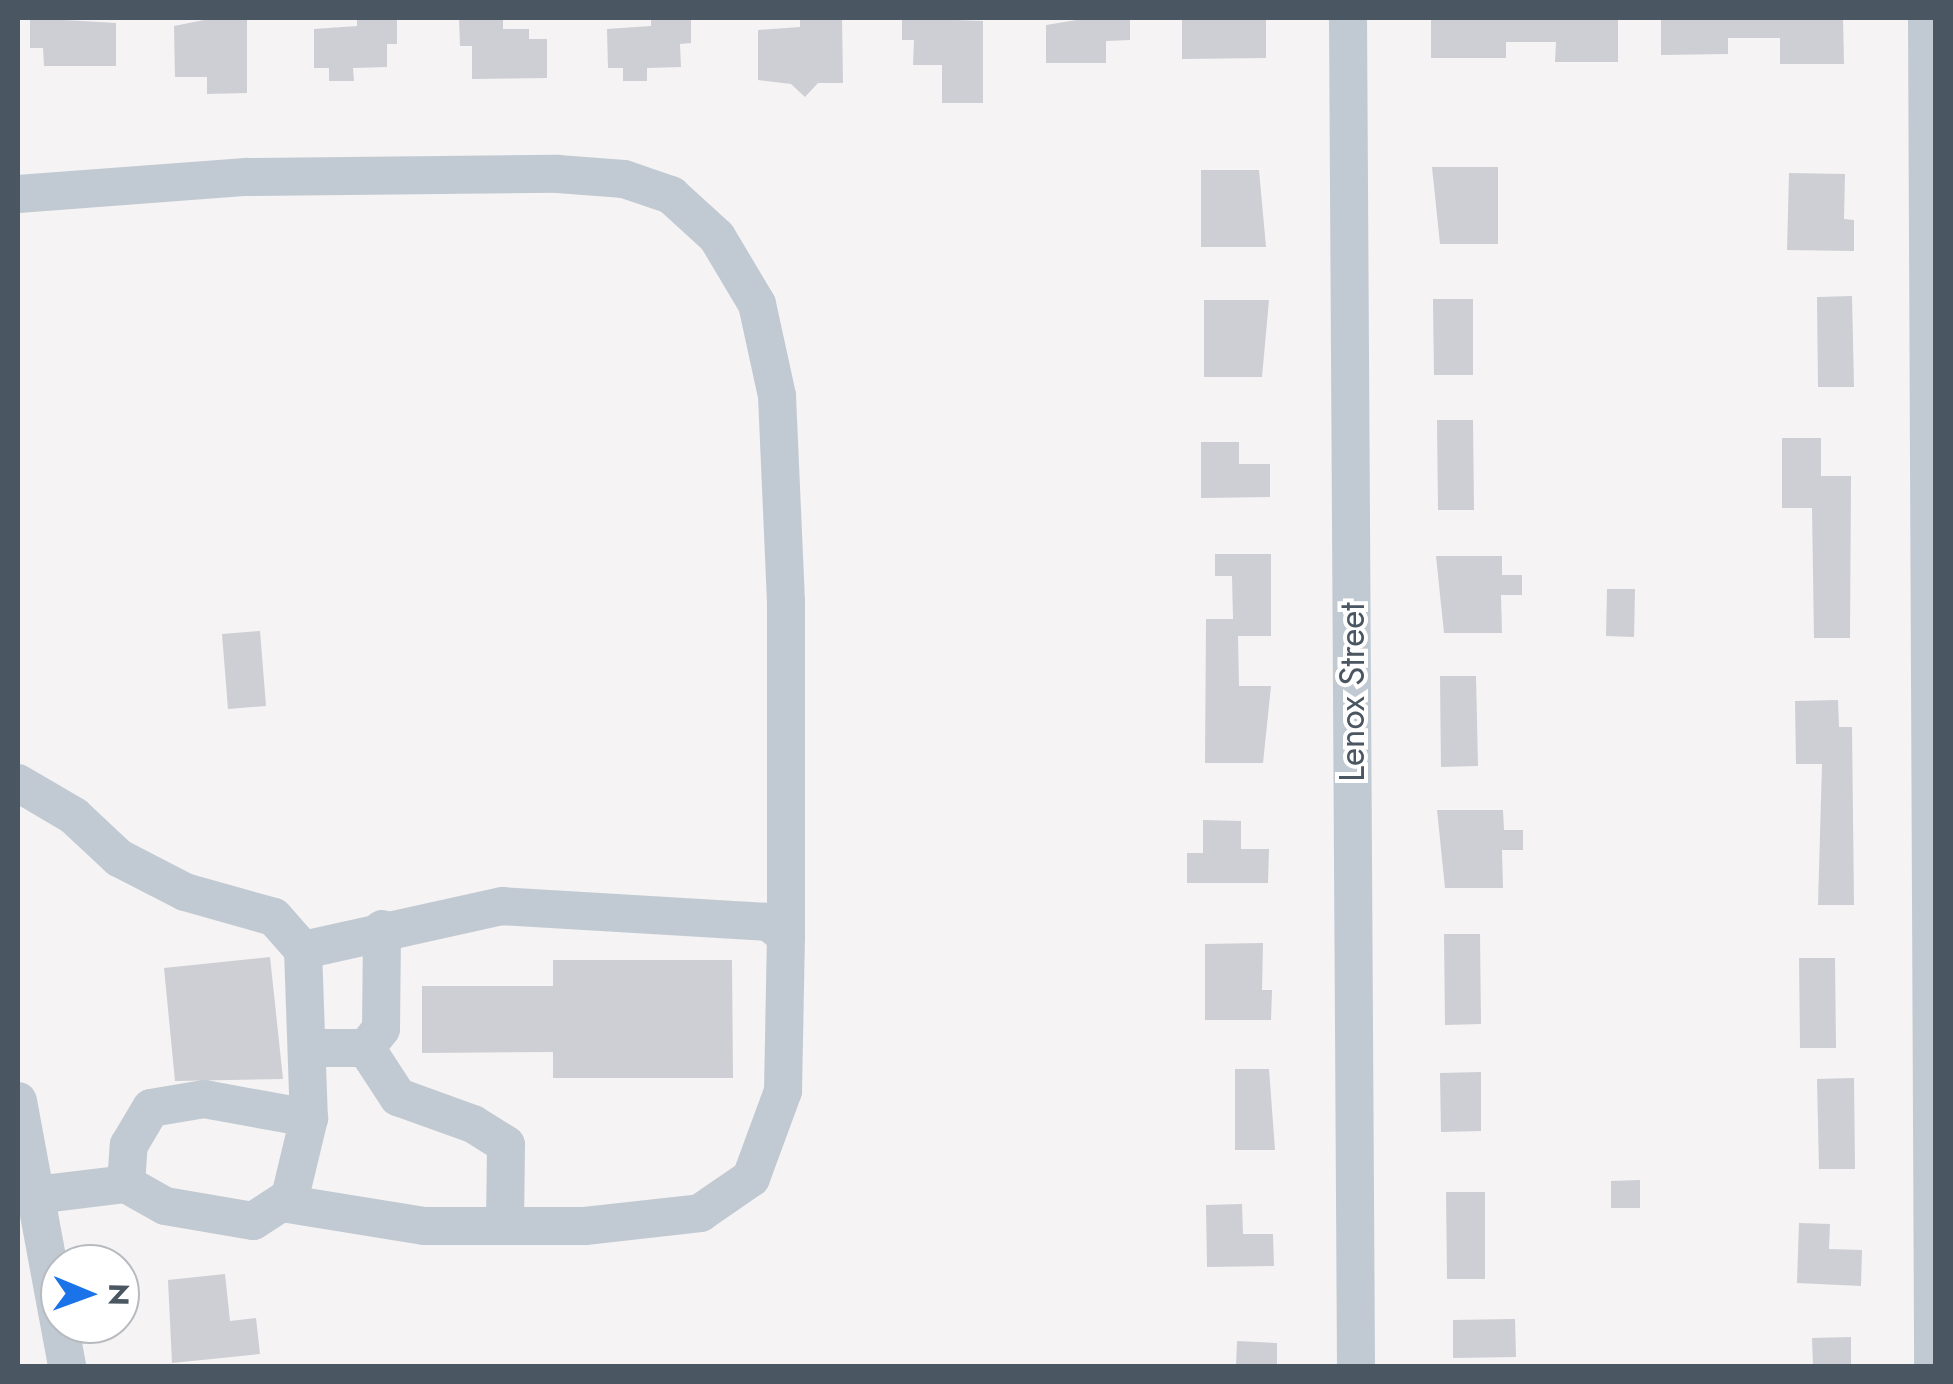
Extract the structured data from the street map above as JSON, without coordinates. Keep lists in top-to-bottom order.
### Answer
{
  "streets": {
    "street": ["Lenox Street"]
  },
  "north": "right"
}
